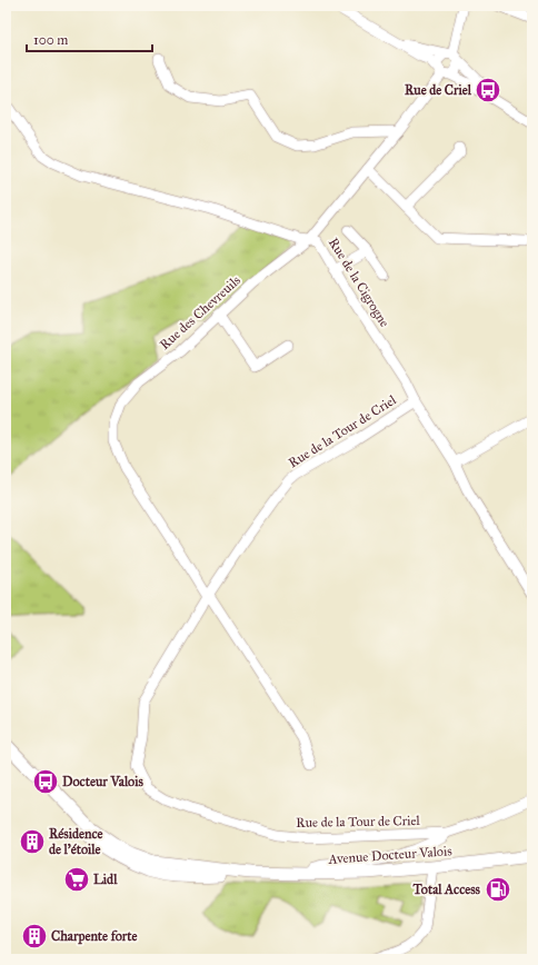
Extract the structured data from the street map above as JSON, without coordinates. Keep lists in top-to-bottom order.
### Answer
{
  "streets": {
    "main road": ["Avenue Docteur Valois"],
    "street": ["Rue de la Cigrogne", "Rue des Chevreuils", "Rue de la Tour de Criel"]
  },
  "crossings": [
    ["Rue de la Cigrogne", "Rue des Chevreuils"],
    ["Rue de la Cigrogne", "Rue de la Tour de Criel"],
    ["Rue des Chevreuils", "Rue de la Tour de Criel"]
  ],
  "places": {
    "bus stop": ["Rue de Criel", "Docteur Valois"],
    "building": ["Résidence de l'étoile", "Charpente forte"],
    "supermarket": ["Lidl"],
    "fuel station": ["Total Access"]
  },
  "scale_bar": "100 m"
}
